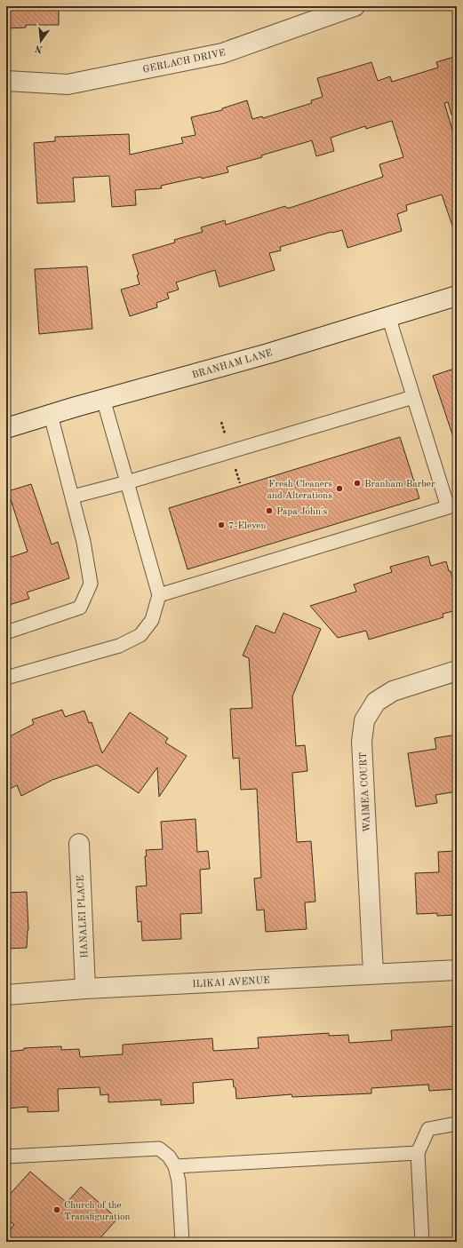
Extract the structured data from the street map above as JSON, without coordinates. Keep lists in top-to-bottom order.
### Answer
{
  "streets": {
    "street": [
      "GERLACH DRIVE",
      "BRANHAM LANE",
      "WAIMEA COURT",
      "HANALEI PLACE",
      "ILIKAI AVENUE"
    ]
  },
  "crossings": [
    ["WAIMEA COURT", "ILIKAI AVENUE"],
    ["HANALEI PLACE", "ILIKAI AVENUE"]
  ],
  "places": [
    "Branham Barber",
    "Fresh Cleaners and Alterations",
    "Papa John's",
    "7-Eleven",
    "Church of the Transfiguration"
  ],
  "north": "bottom"
}
